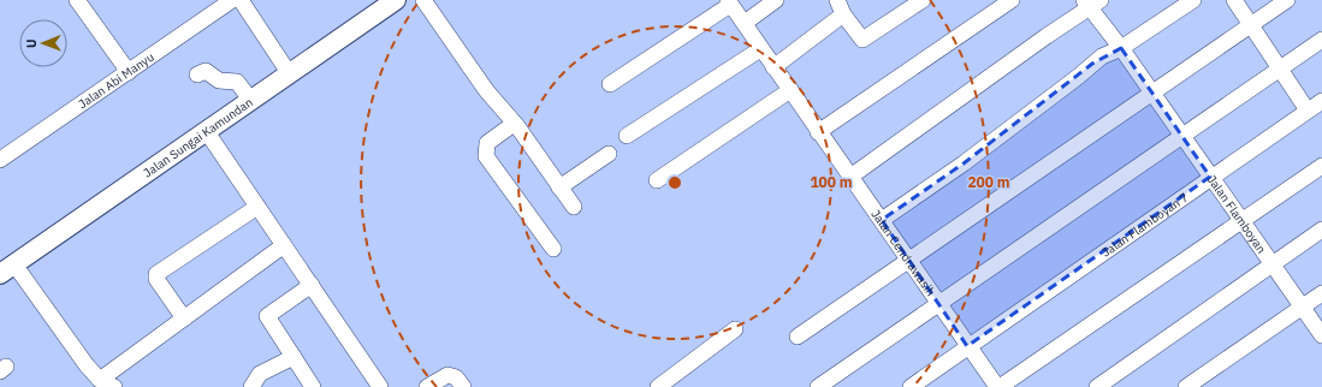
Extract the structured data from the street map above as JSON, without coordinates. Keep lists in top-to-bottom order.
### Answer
{
  "streets": {
    "main road": ["Jalan Sungai Kamundan"],
    "street": [
      "Jalan Abi Manyu",
      "Jalan Flamboyan",
      "Jalan Flamboyan 7",
      "Jalan Cendrawasih"
    ]
  },
  "crossings": [
    ["Jalan Flamboyan", "Jalan Flamboyan 7"],
    ["Jalan Flamboyan 7", "Jalan Cendrawasih"]
  ],
  "north": "left",
  "rings": ["100 m", "200 m"]
}
